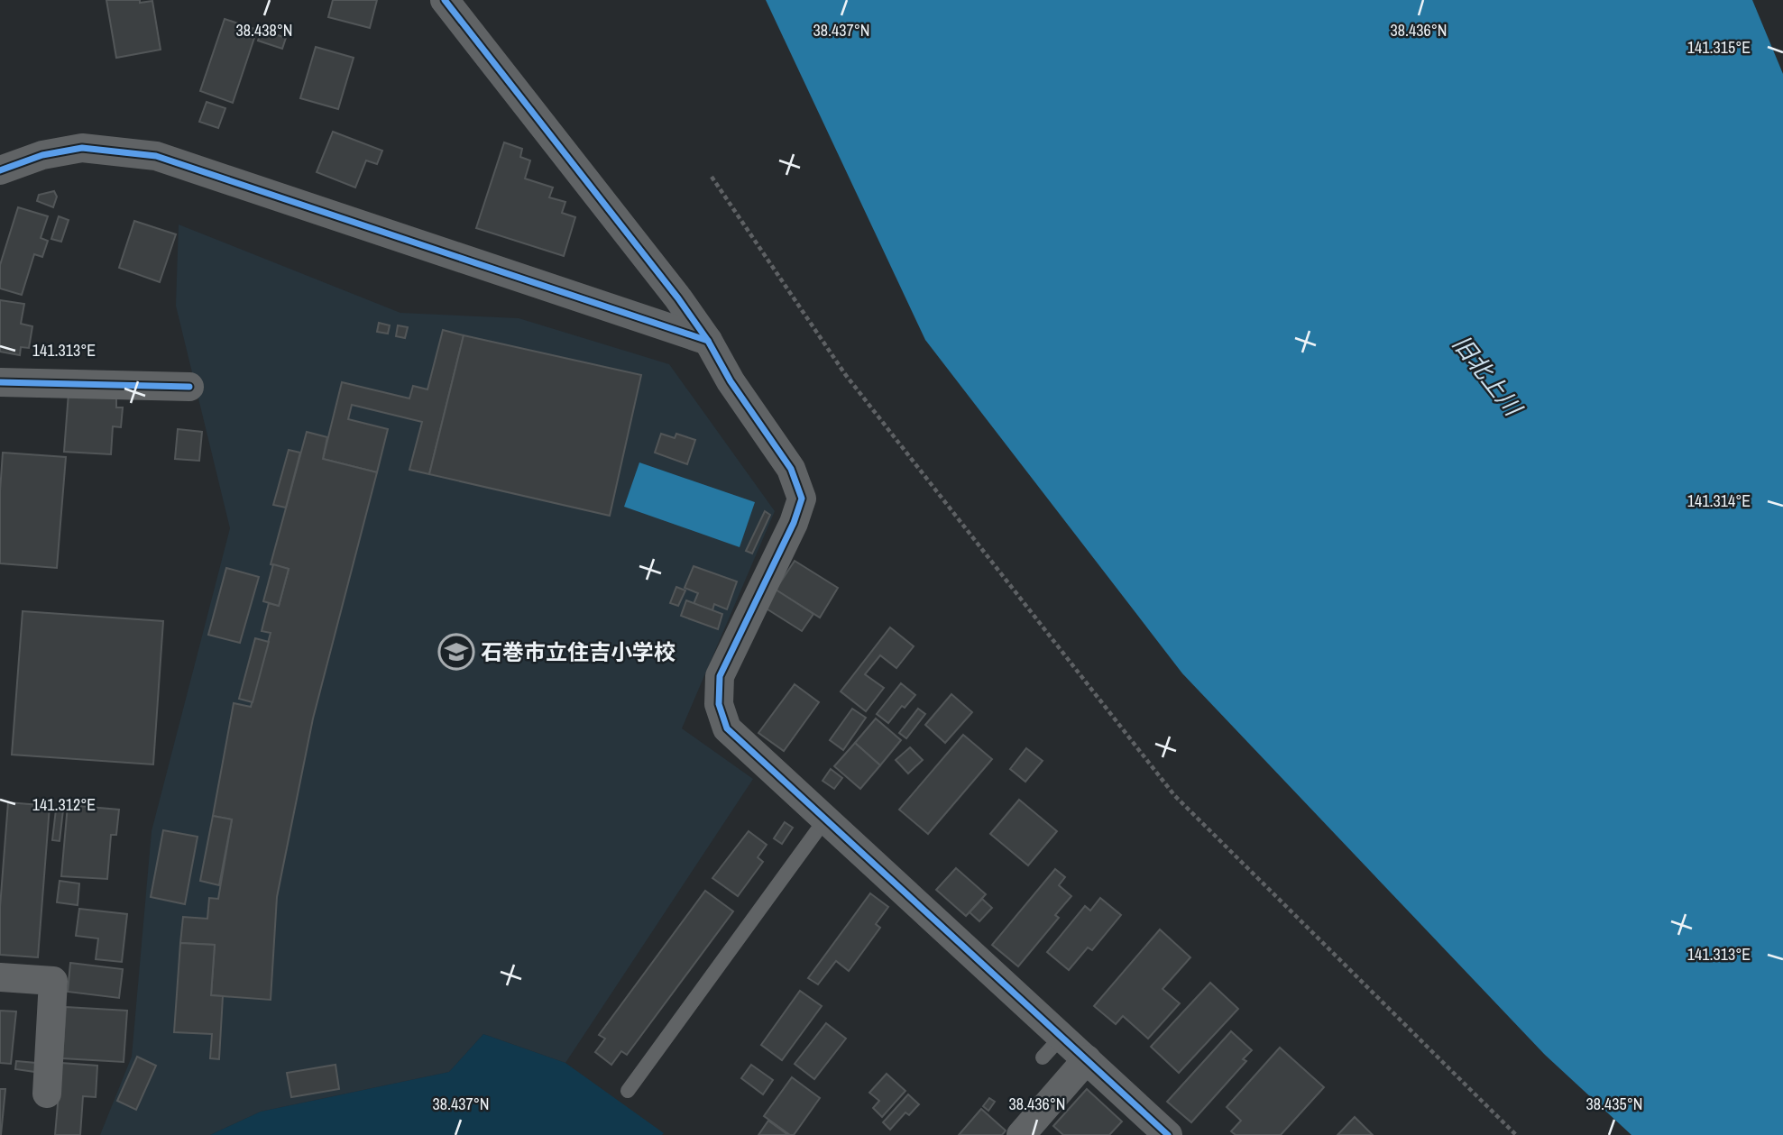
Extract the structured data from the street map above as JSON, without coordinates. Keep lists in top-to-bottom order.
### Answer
{
  "water": ["旧北上川"],
  "places": {
    "school or university": ["石巻市立住吉小学校"]
  },
  "coordinates": [
    "38.438°N",
    "38.437°N",
    "38.436°N",
    "141.315°E",
    "141.313°E",
    "141.314°E",
    "141.312°E",
    "38.435°N"
  ]
}
